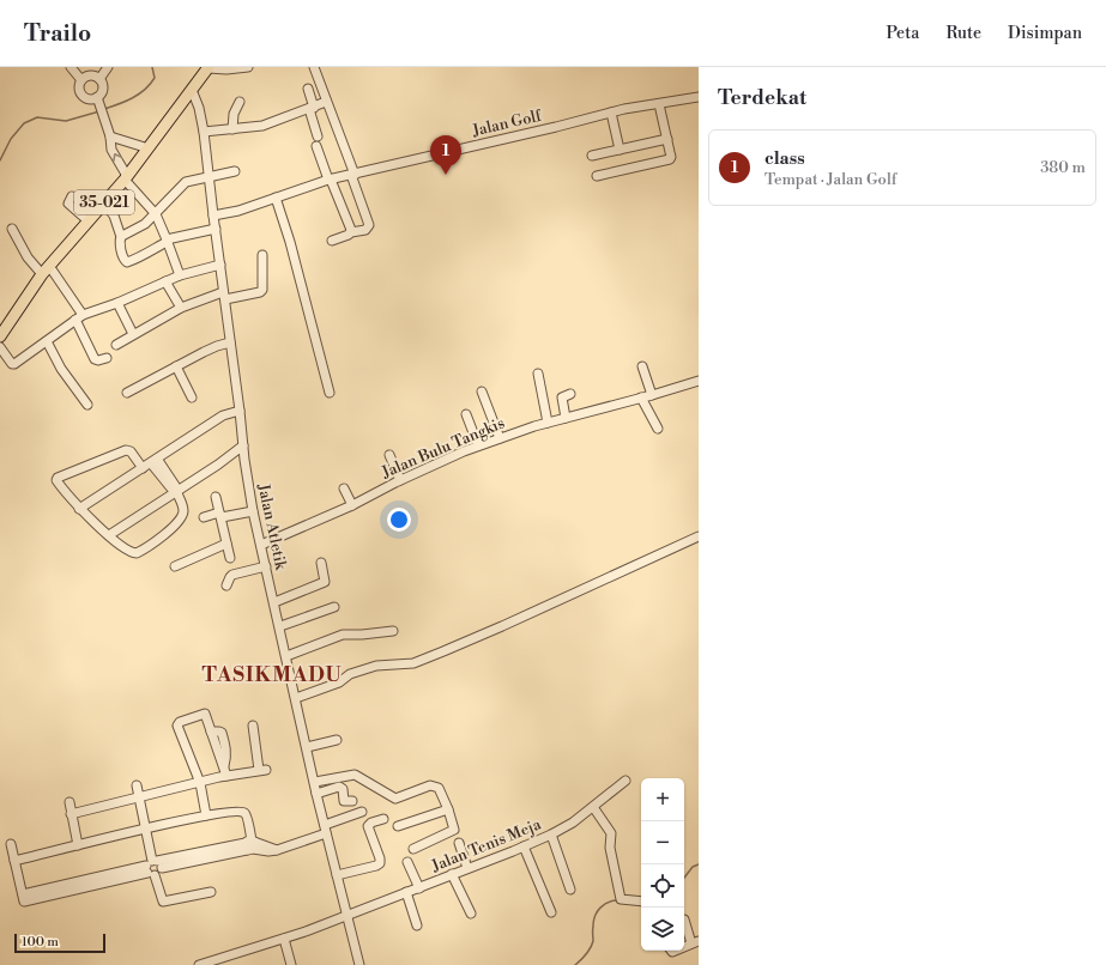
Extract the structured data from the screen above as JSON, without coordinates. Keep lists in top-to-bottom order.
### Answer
{
  "streets": {
    "main road": ["35-021"],
    "street": [
      "Jalan Golf",
      "Jalan Bulu Tangkis",
      "Jalan Atletik",
      "Jalan Tenis Meja"
    ]
  },
  "crossings": [
    ["Jalan Golf", "Jalan Atletik"],
    ["35-021", "Jalan Atletik"],
    ["Jalan Bulu Tangkis", "Jalan Atletik"],
    ["Jalan Atletik", "Jalan Tenis Meja"]
  ],
  "districts": ["TASIKMADU"],
  "scale_bar": "100 m",
  "page": {
    "header": "Trailo",
    "nav": ["Peta", "Rute", "Disimpan"],
    "heading": "Terdekat",
    "list": [
      {
        "mark": "1",
        "name": "class",
        "note": "Tempat · Jalan Golf",
        "value": "380 m"
      }
    ],
    "pins": "1",
    "map_buttons": ["+", "−"],
    "scale": "100 m"
  }
}
